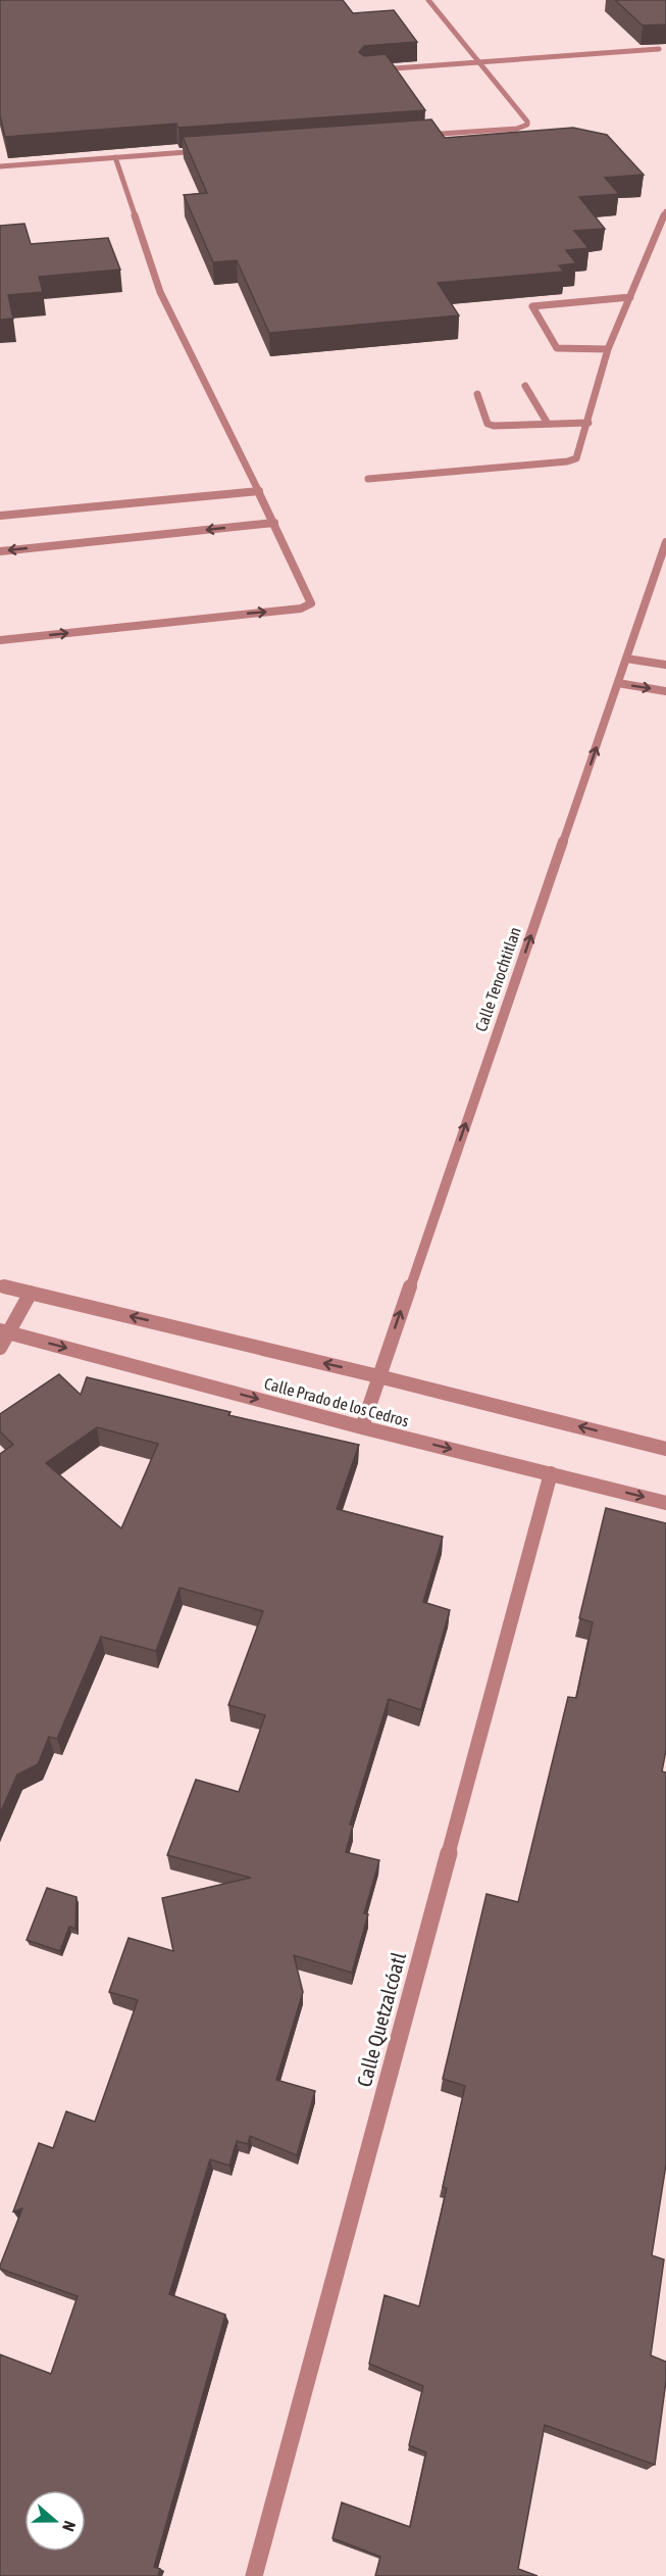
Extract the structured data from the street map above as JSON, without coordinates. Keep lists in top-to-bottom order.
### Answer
{
  "streets": {
    "street": ["Calle Tenochtitlan", "Calle Prado de los Cedros", "Calle Quetzalcóatl"]
  },
  "crossings": [
    ["Calle Tenochtitlan", "Calle Prado de los Cedros"],
    ["Calle Prado de los Cedros", "Calle Quetzalcóatl"]
  ],
  "one_way": ["Calle Tenochtitlan"],
  "north": "right"
}
